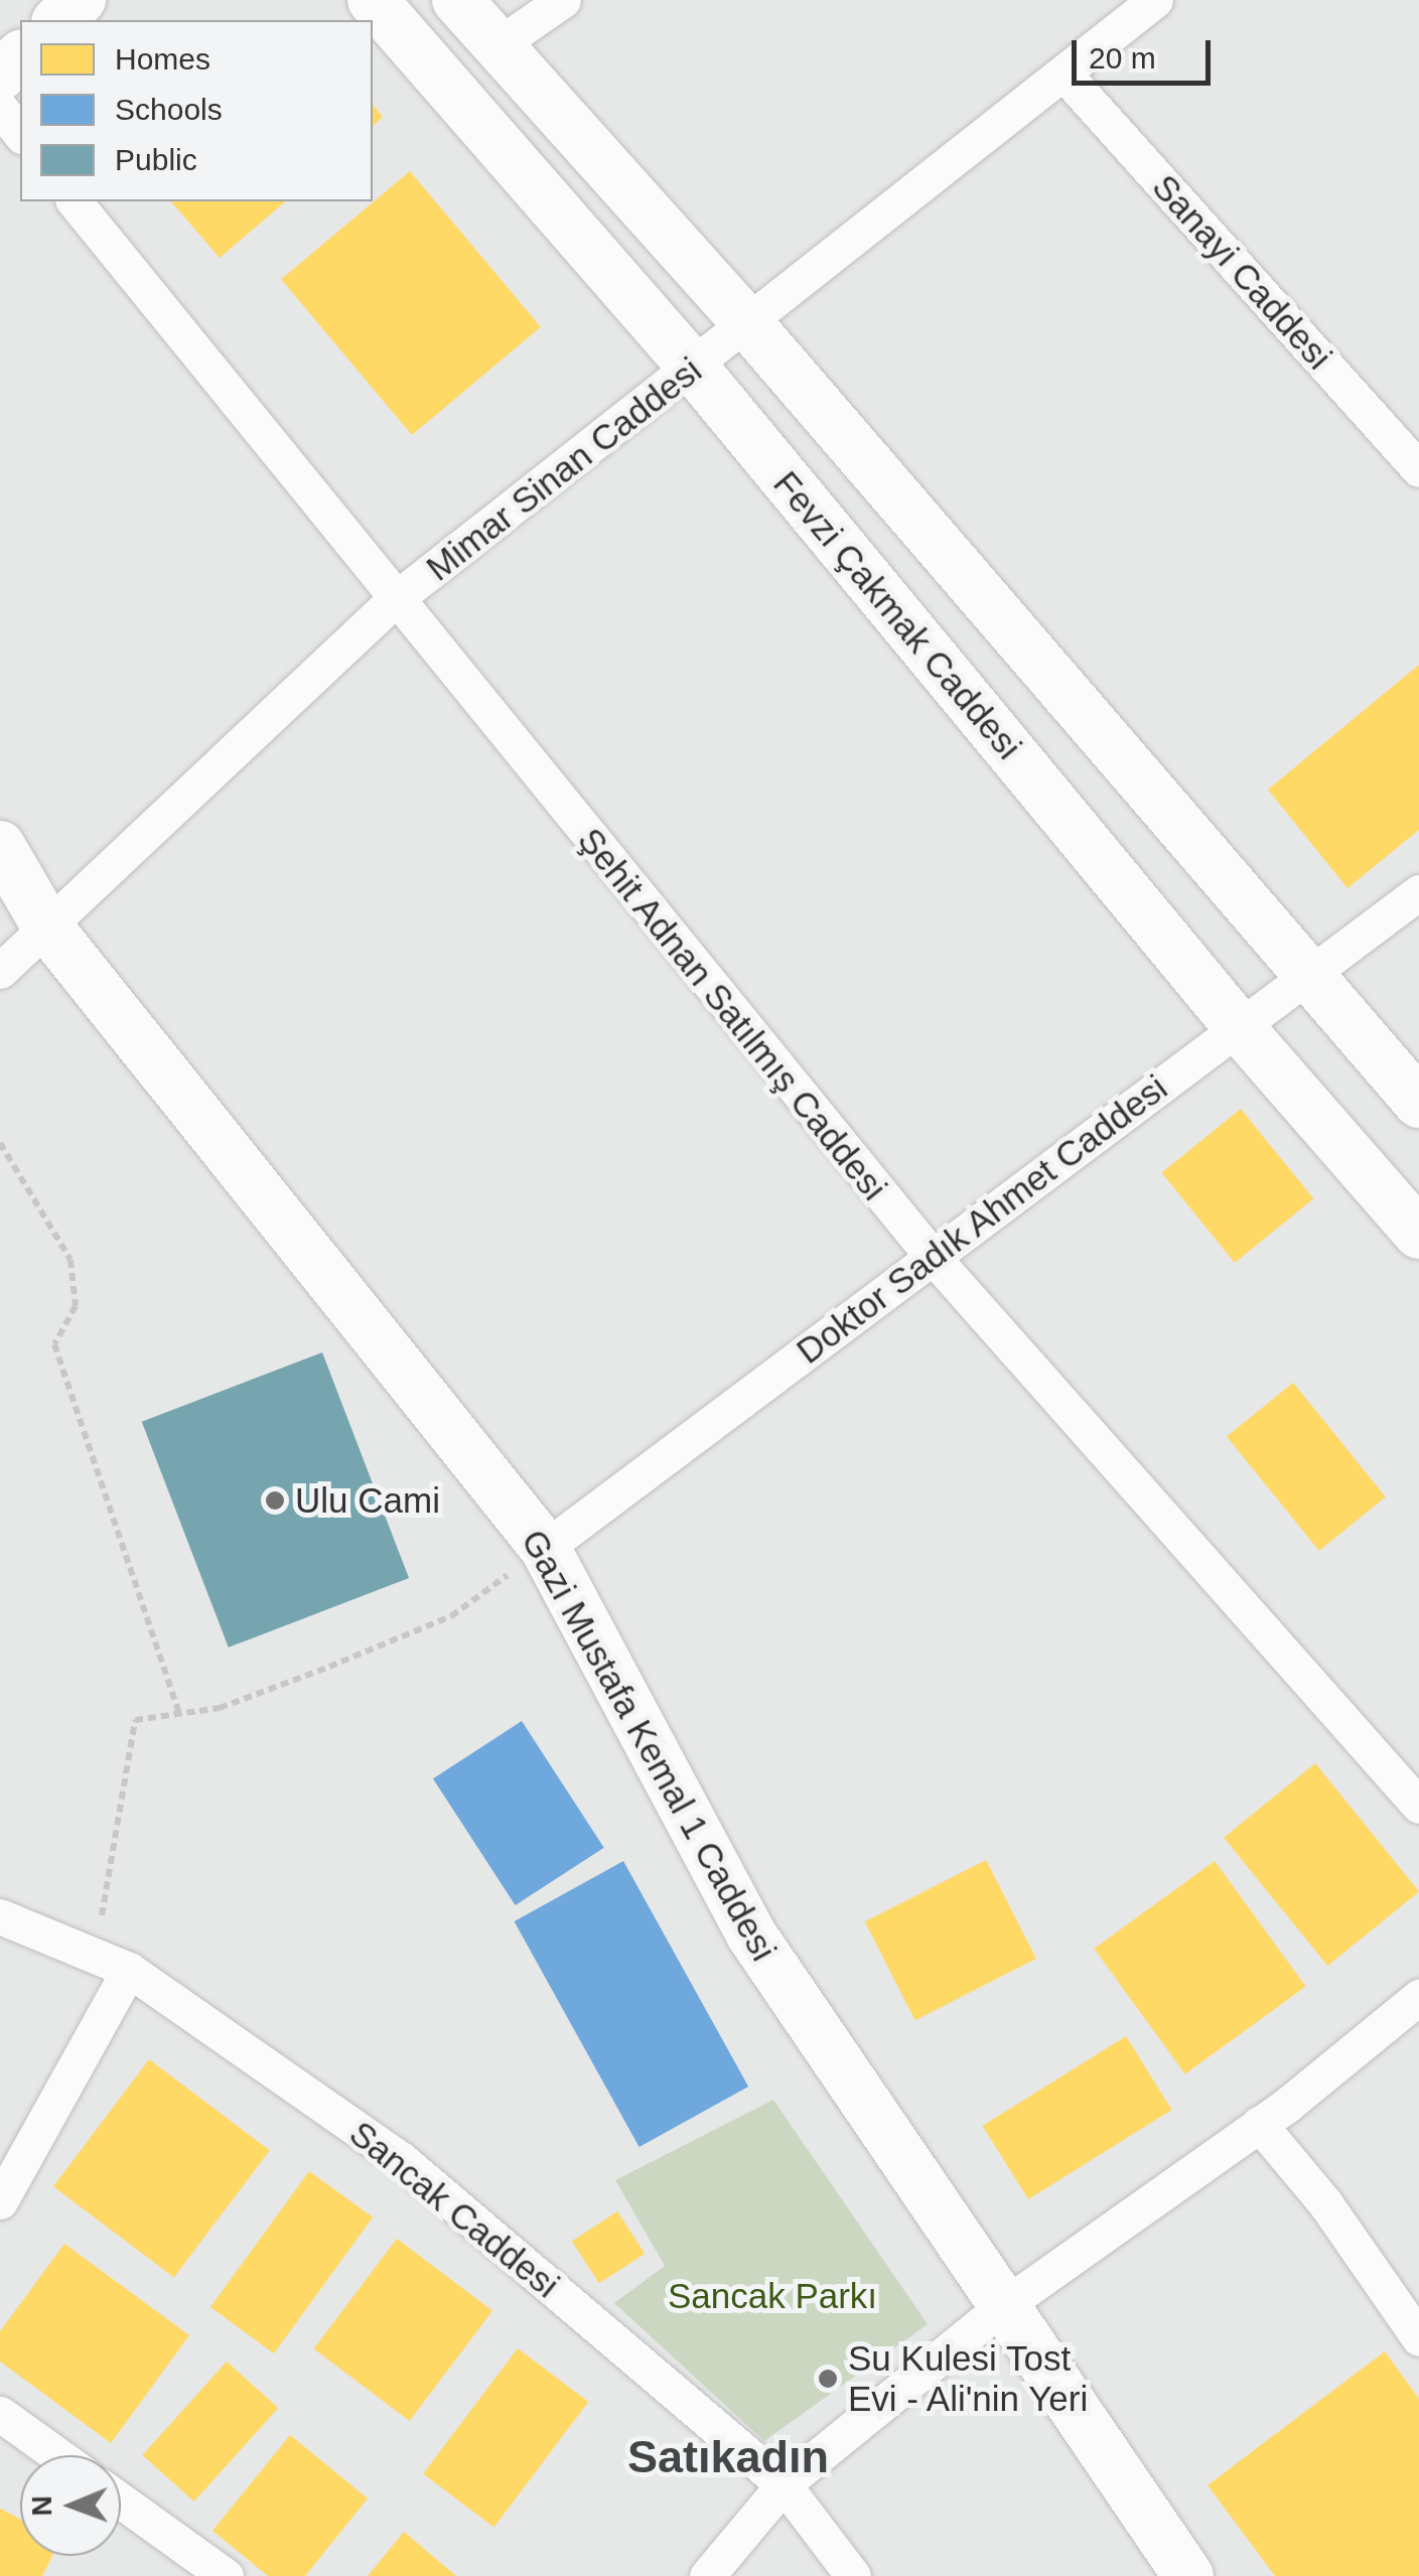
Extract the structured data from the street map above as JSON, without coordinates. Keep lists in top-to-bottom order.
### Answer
{
  "streets": {
    "main road": ["Fevzi Çakmak Caddesi", "Gazi Mustafa Kemal 1 Caddesi"],
    "street": [
      "Sanayi Caddesi",
      "Mimar Sinan Caddesi",
      "Şehit Adnan Satılmış Caddesi",
      "Doktor Sadık Ahmet Caddesi",
      "Sancak Caddesi"
    ]
  },
  "crossings": [
    ["Sanayi Caddesi", "Mimar Sinan Caddesi"],
    ["Mimar Sinan Caddesi", "Fevzi Çakmak Caddesi"],
    ["Mimar Sinan Caddesi", "Şehit Adnan Satılmış Caddesi"],
    ["Mimar Sinan Caddesi", "Gazi Mustafa Kemal 1 Caddesi"],
    ["Fevzi Çakmak Caddesi", "Doktor Sadık Ahmet Caddesi"],
    ["Şehit Adnan Satılmış Caddesi", "Doktor Sadık Ahmet Caddesi"],
    ["Doktor Sadık Ahmet Caddesi", "Gazi Mustafa Kemal 1 Caddesi"]
  ],
  "districts": ["Satıkadın"],
  "parks": ["Sancak Parkı"],
  "places": ["Ulu Cami", "Su Kulesi Tost Evi - Ali'nin Yeri"],
  "legend": ["Homes", "Schools", "Public"],
  "scale_bar": "20 m",
  "north": "left"
}
